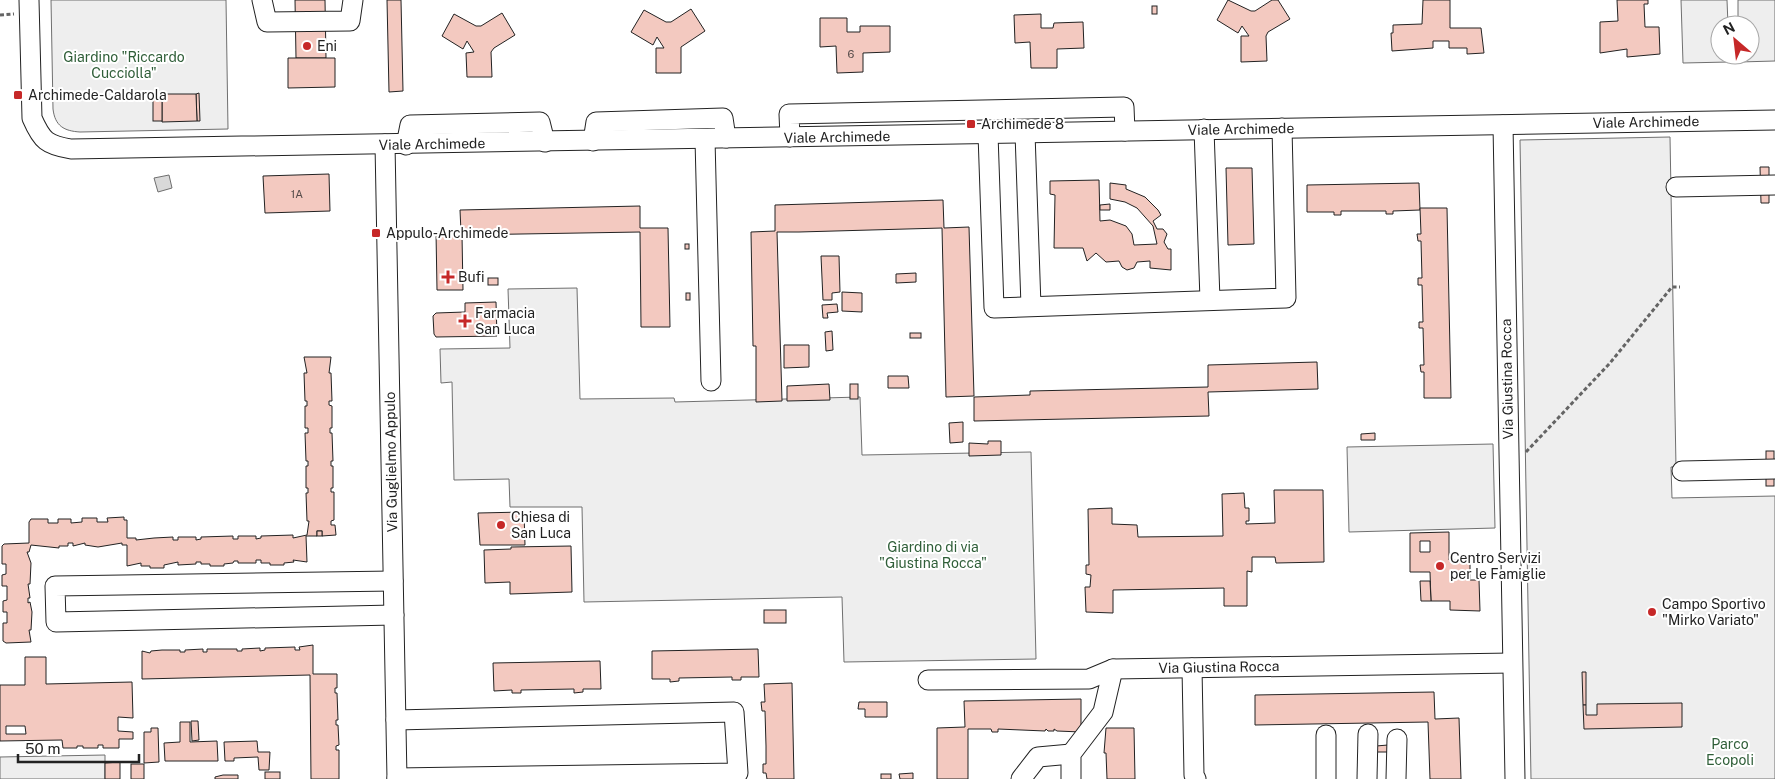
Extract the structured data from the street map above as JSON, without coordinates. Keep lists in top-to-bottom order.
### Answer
{
  "streets": {
    "street": ["Viale Archimede", "Via Giustina Rocca", "Via Guglielmo Appulo"]
  },
  "crossings": [
    ["Viale Archimede", "Via Giustina Rocca"],
    ["Viale Archimede", "Via Guglielmo Appulo"]
  ],
  "parks": ["Giardino \"Riccardo Cucciolla\"", "Giardino di via \"Giustina Rocca\"", "Parco Ecopoli"],
  "places": {
    "other": [
      "Eni",
      "Chiesa di San Luca",
      "Centro Servizi per le Famiglie",
      "Campo Sportivo \"Mirko Variato\""
    ],
    "transit": ["Archimede-Caldarola", "Archimede 8", "Appulo-Archimede"],
    "health": ["Bufi", "Farmacia San Luca"]
  },
  "house_numbers": ["6", "1A"],
  "scale_bar": "50 m",
  "north": "top left"
}
